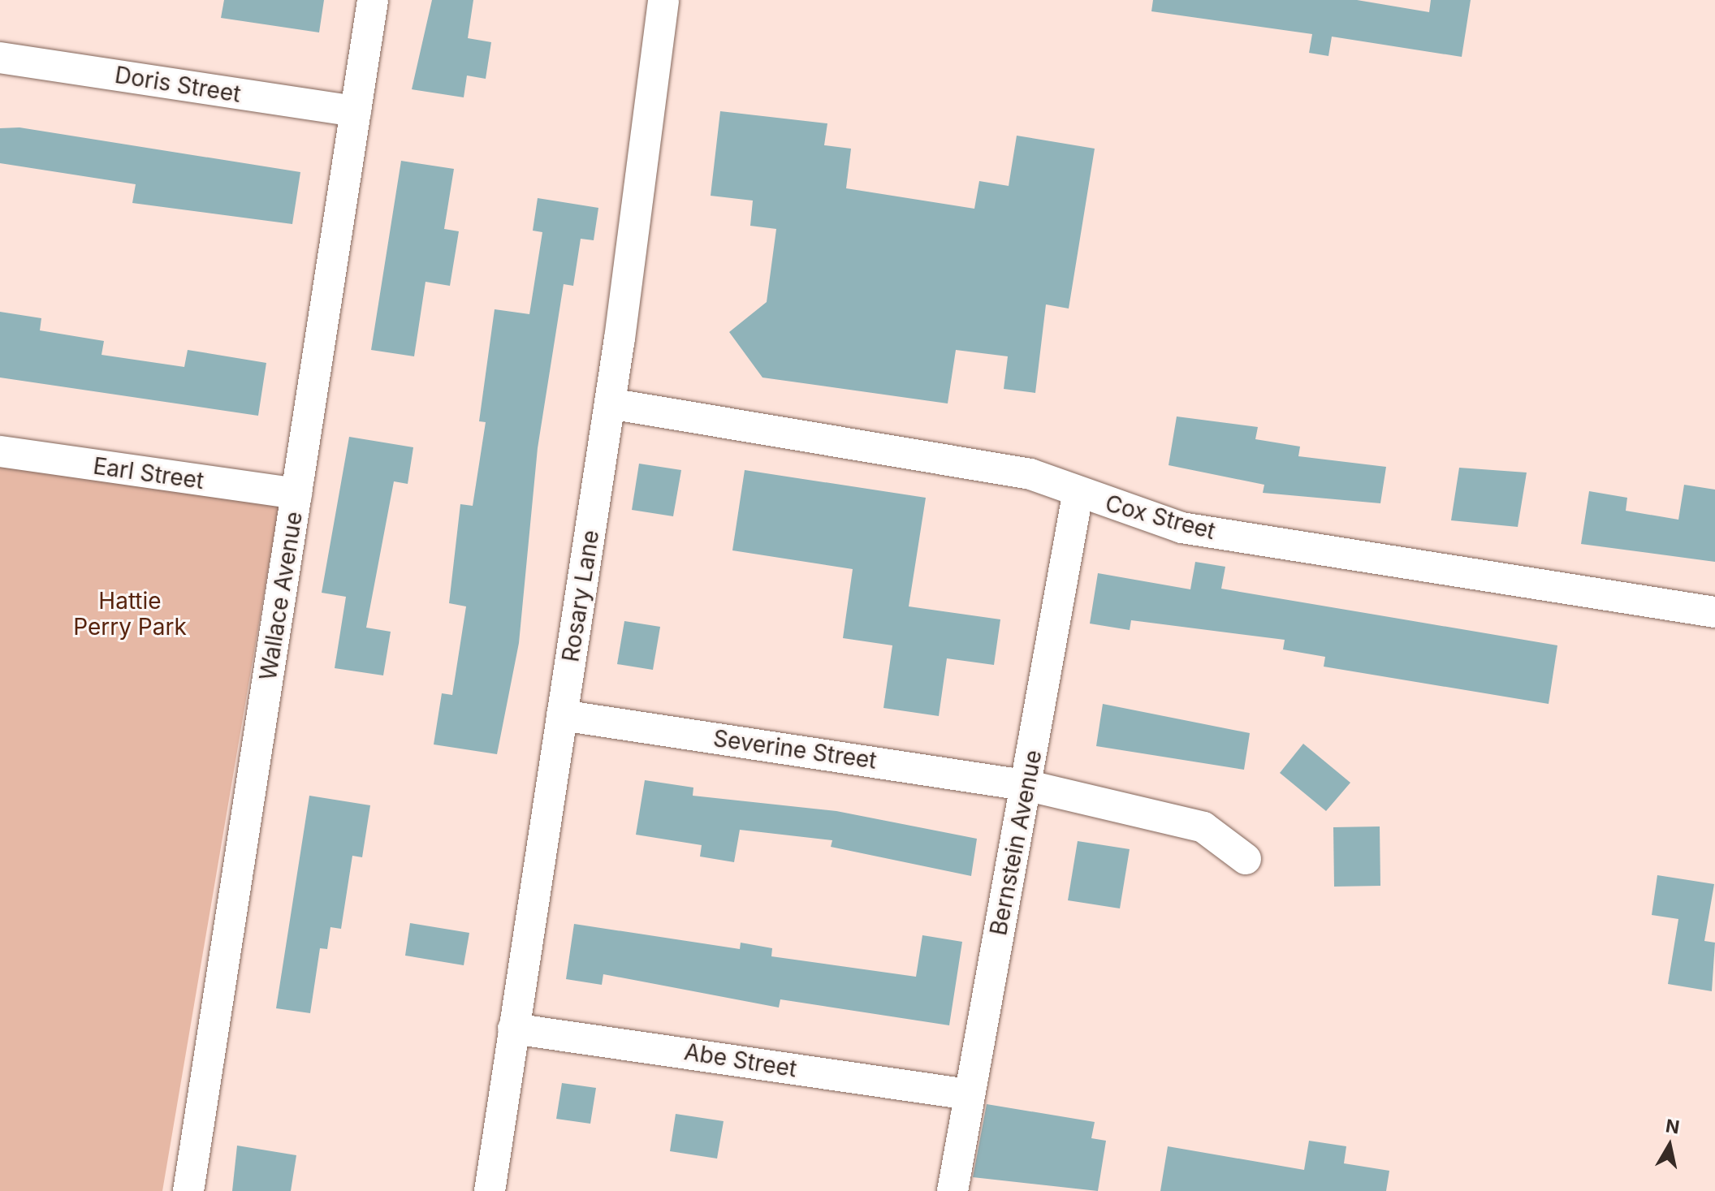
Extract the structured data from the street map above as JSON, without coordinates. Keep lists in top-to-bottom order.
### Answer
{
  "streets": {
    "street": [
      "Doris Street",
      "Earl Street",
      "Cox Street",
      "Wallace Avenue",
      "Rosary Lane",
      "Severine Street",
      "Bernstein Avenue",
      "Abe Street"
    ]
  },
  "crossings": [
    ["Doris Street", "Wallace Avenue"],
    ["Earl Street", "Wallace Avenue"],
    ["Cox Street", "Rosary Lane"],
    ["Cox Street", "Bernstein Avenue"],
    ["Rosary Lane", "Severine Street"],
    ["Rosary Lane", "Abe Street"],
    ["Severine Street", "Bernstein Avenue"],
    ["Bernstein Avenue", "Abe Street"]
  ],
  "parks": ["Hattie Perry Park"],
  "north": "top"
}
